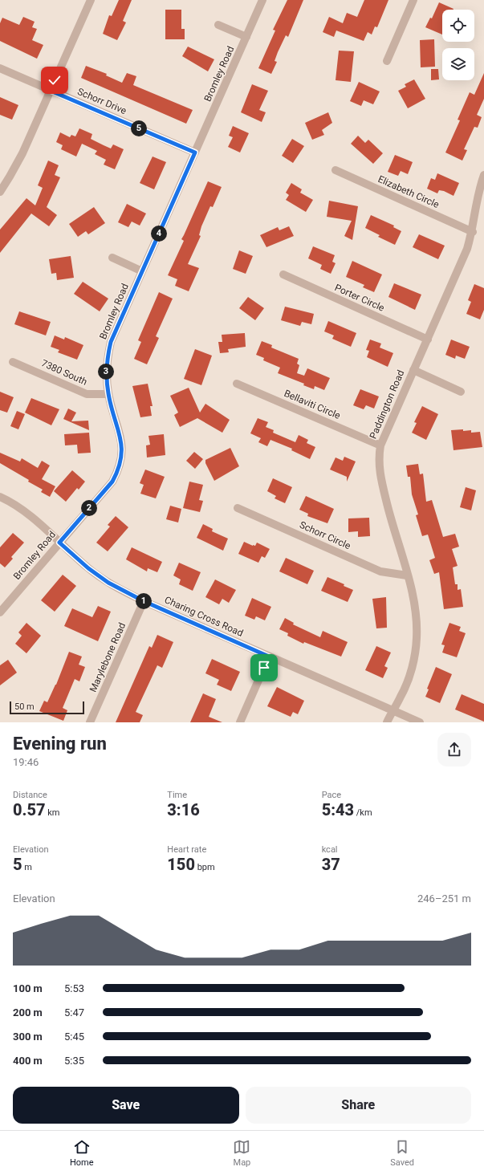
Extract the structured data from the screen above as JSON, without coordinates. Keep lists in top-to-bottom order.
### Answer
{
  "streets": {
    "street": [
      "Bromley Road",
      "Schorr Drive",
      "Elizabeth Circle",
      "Porter Circle",
      "7380 South",
      "Bellaviti Circle",
      "Paddington Road",
      "Schorr Circle",
      "Charing Cross Road",
      "Marylebone Road"
    ]
  },
  "crossings": [
    ["Bromley Road", "Schorr Drive"],
    ["Bromley Road", "7380 South"],
    ["Bromley Road", "Charing Cross Road"],
    ["Elizabeth Circle", "Paddington Road"],
    ["Porter Circle", "Paddington Road"],
    ["Bellaviti Circle", "Paddington Road"],
    ["Paddington Road", "Schorr Circle"],
    ["Paddington Road", "Charing Cross Road"],
    ["Charing Cross Road", "Marylebone Road"]
  ],
  "scale_bar": "50 m",
  "page": {
    "pins": [
      "5",
      "4",
      "3",
      "2",
      "1"
    ],
    "scale": "50 m",
    "heading": ["Evening run", "19:46"],
    "stats": [
      ["Distance", "0.57 km"],
      ["Time", "3:16"],
      ["Pace", "5:43 /km"],
      ["Elevation", "5 m"],
      ["Heart rate", "150 bpm"],
      ["kcal", "37"]
    ],
    "chart": ["Elevation", "246–251 m"],
    "list": [
      {
        "name": "100 m",
        "note": "5:53"
      },
      {
        "name": "200 m",
        "note": "5:47"
      },
      {
        "name": "300 m",
        "note": "5:45"
      },
      {
        "name": "400 m",
        "note": "5:35"
      }
    ],
    "buttons": ["Save", "Share"],
    "tabs": ["Home", "Map", "Saved"]
  }
}
